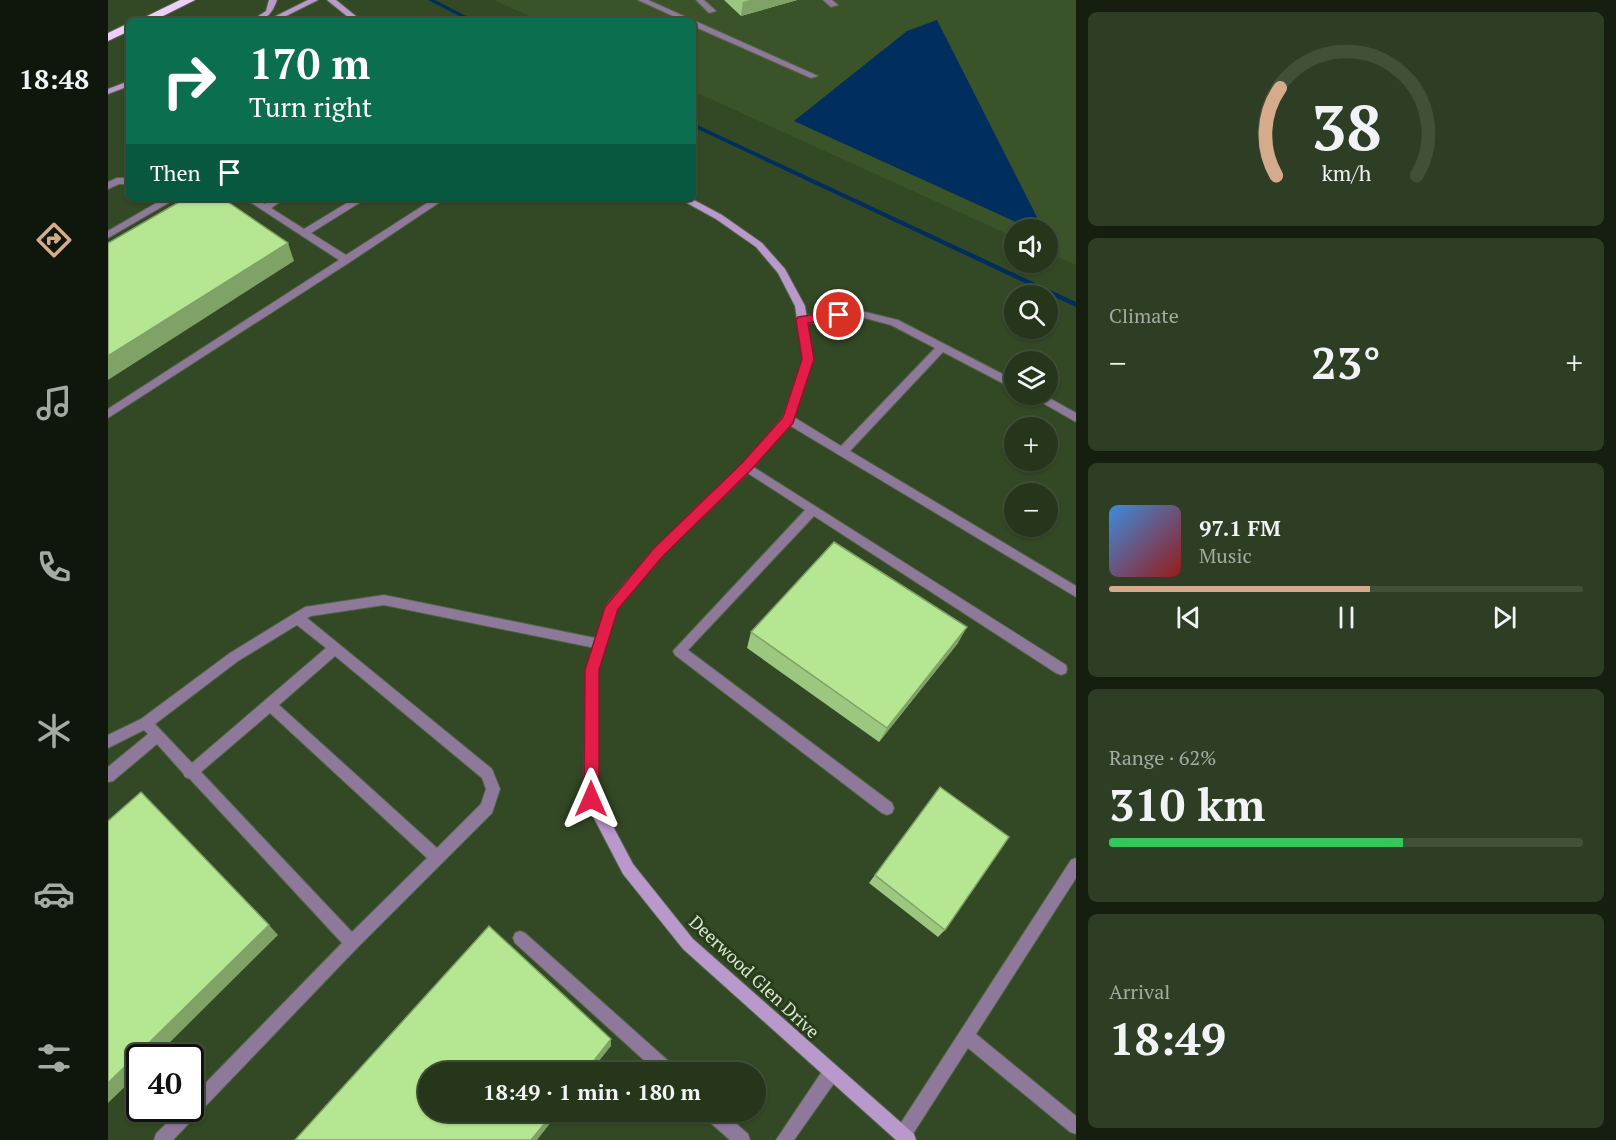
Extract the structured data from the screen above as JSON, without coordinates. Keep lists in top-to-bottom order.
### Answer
{
  "streets": {
    "street": ["Deerwood Glen Drive"]
  },
  "page": {
    "tabs": "18:48",
    "turn": ["170 m", "Turn right"],
    "then": "Then",
    "map_buttons": ["+", "−"],
    "tile": [
      "Climate",
      ["Range · 62%", "310 km"],
      ["Arrival", "18:49"]
    ],
    "heat": ["−", "23°", "+"],
    "song": ["97.1 FM", "Music"],
    "limit": "40",
    "trip": "18:49 · 1 min · 180 m",
    "gauge": ["38", "km/h"]
  }
}
